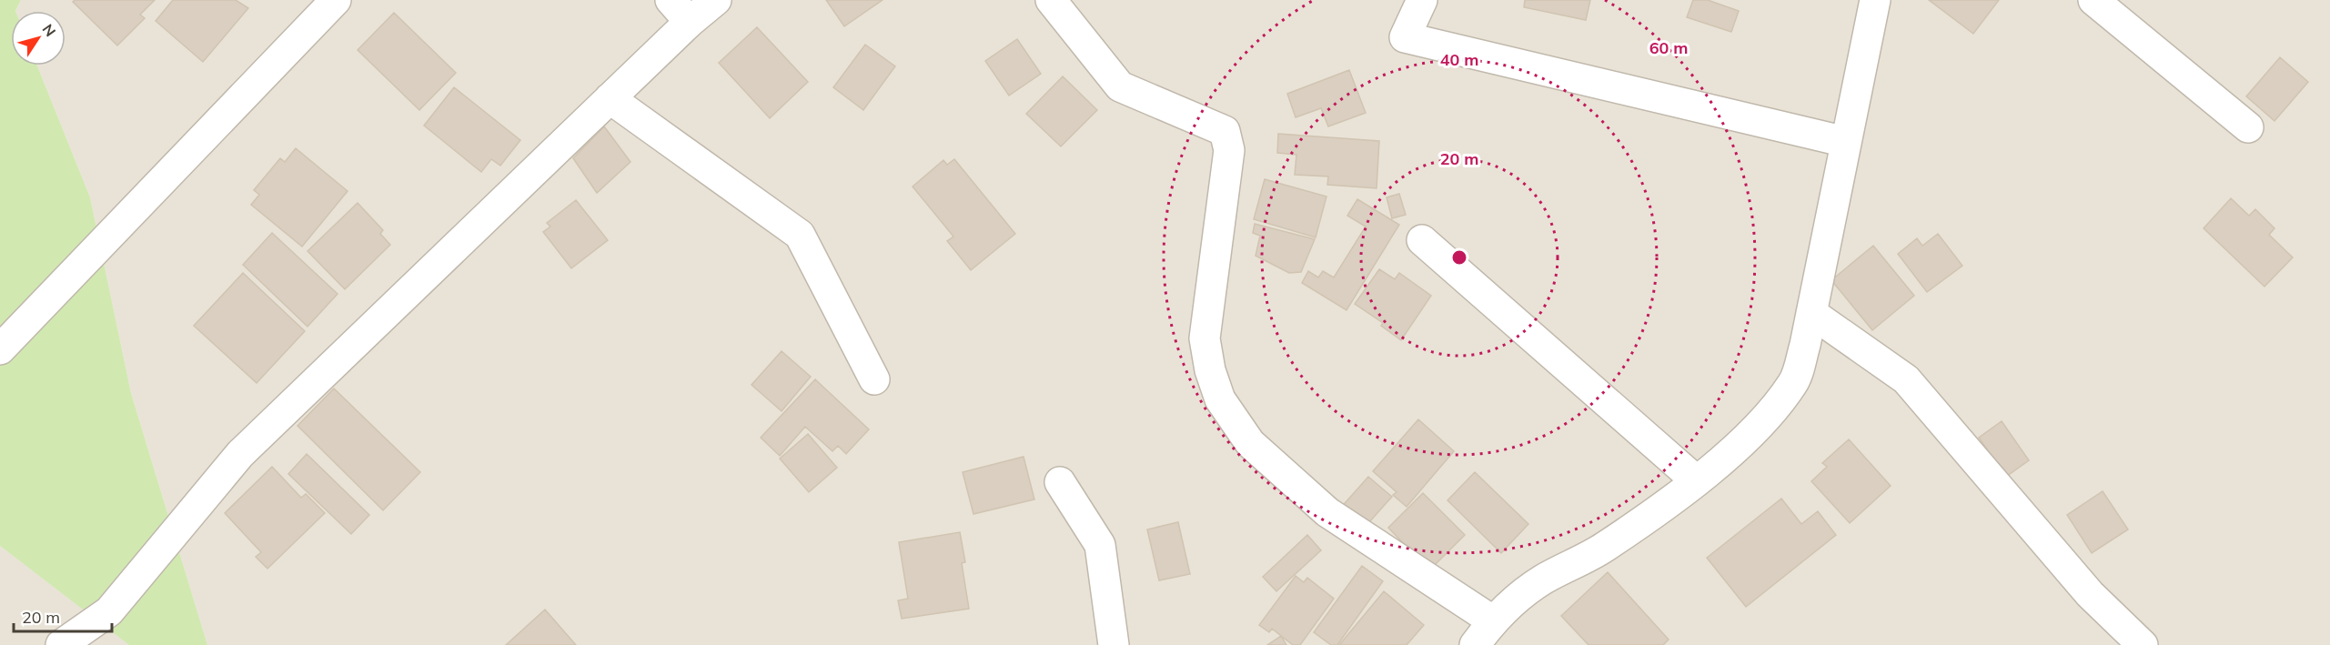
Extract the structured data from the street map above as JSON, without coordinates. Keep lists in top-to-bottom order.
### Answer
{
  "scale_bar": "20 m",
  "north": "top right",
  "rings": ["60 m", "40 m", "20 m"]
}
